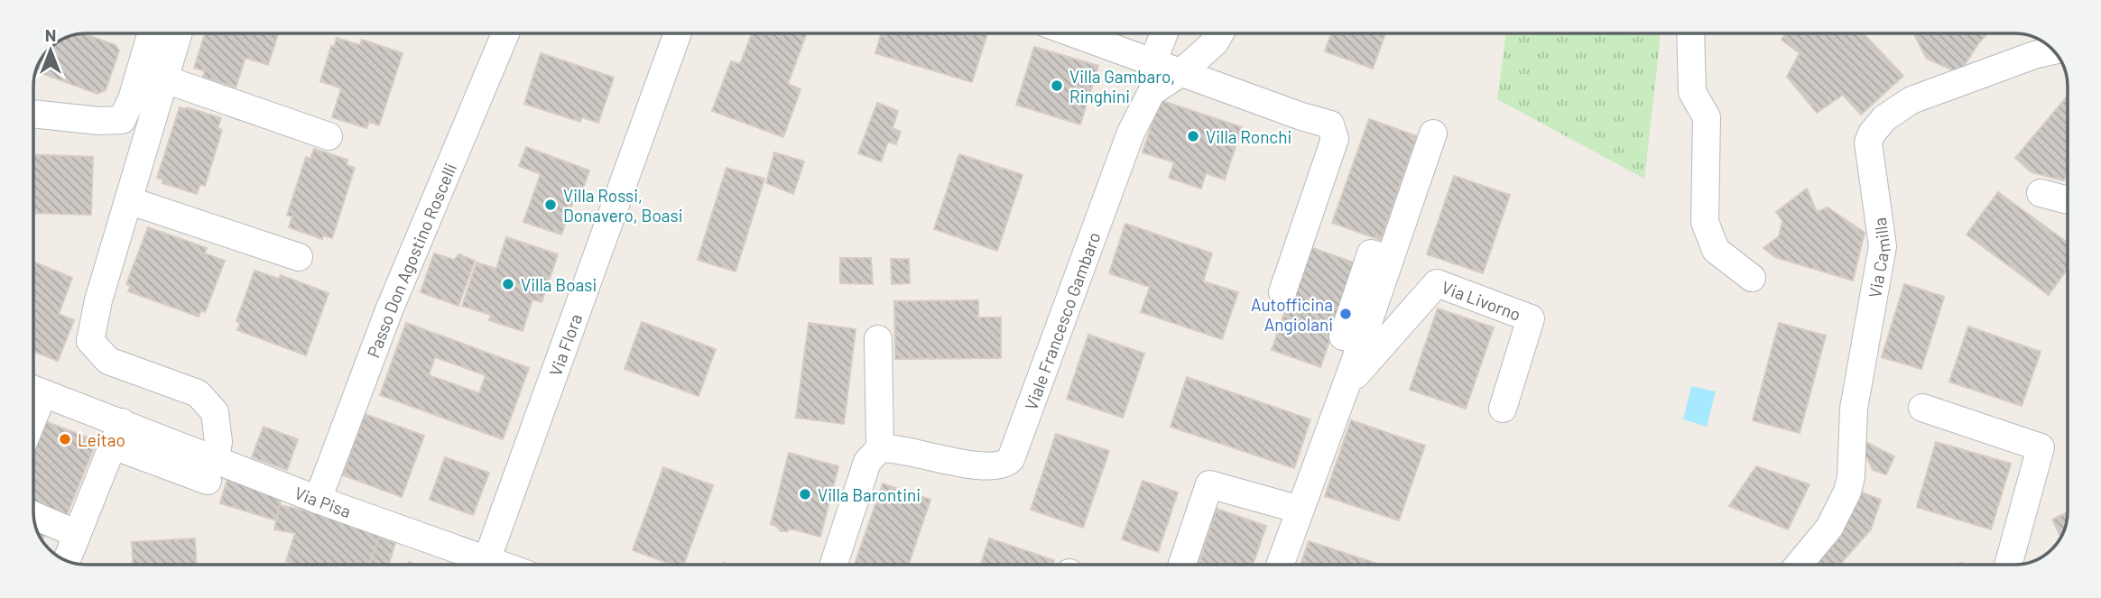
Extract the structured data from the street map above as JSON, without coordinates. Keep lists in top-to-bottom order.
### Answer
{
  "streets": {
    "street": [
      "Via Camilla",
      "Passo Don Agostino Roscelli",
      "Via Livorno",
      "Viale Francesco Gambaro",
      "Via Flora",
      "Via Pisa"
    ]
  },
  "crossings": [
    ["Passo Don Agostino Roscelli", "Via Pisa"],
    ["Via Flora", "Via Pisa"]
  ],
  "places": [
    "Villa Gambaro, Ringhini",
    "Villa Ronchi",
    "Villa Rossi, Donavero, Boasi",
    "Villa Boasi",
    "Autofficina Angiolani",
    "Leitao",
    "Villa Barontini"
  ],
  "north": "top"
}
